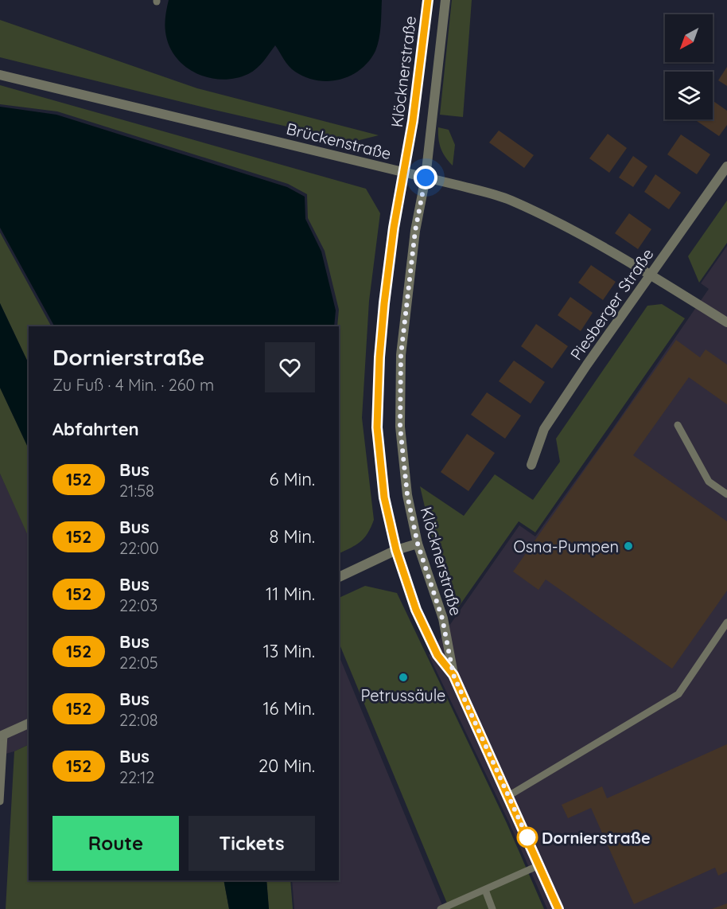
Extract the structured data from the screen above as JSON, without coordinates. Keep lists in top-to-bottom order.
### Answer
{
  "streets": {
    "street": ["Klöcknerstraße", "Brückenstraße", "Piesberger Straße"]
  },
  "crossings": [
    ["Klöcknerstraße", "Brückenstraße"],
    ["Brückenstraße", "Piesberger Straße"]
  ],
  "places": ["Osna-Pumpen", "Petrussäule", "Dornierstraße"],
  "lines": ["bus line 152"],
  "north": "bottom left",
  "page": {
    "heading": [
      ["Dornierstraße", "Zu Fuß · 4 Min. · 260 m"],
      "Abfahrten"
    ],
    "list": [
      {
        "mark": "152",
        "name": "Bus",
        "note": "21:58",
        "value": "6 Min."
      },
      {
        "mark": "152",
        "name": "Bus",
        "note": "22:00",
        "value": "8 Min."
      },
      {
        "mark": "152",
        "name": "Bus",
        "note": "22:03",
        "value": "11 Min."
      },
      {
        "mark": "152",
        "name": "Bus",
        "note": "22:05",
        "value": "13 Min."
      },
      {
        "mark": "152",
        "name": "Bus",
        "note": "22:08",
        "value": "16 Min."
      },
      {
        "mark": "152",
        "name": "Bus",
        "note": "22:12",
        "value": "20 Min."
      }
    ],
    "buttons": ["Route", "Tickets"]
  }
}
